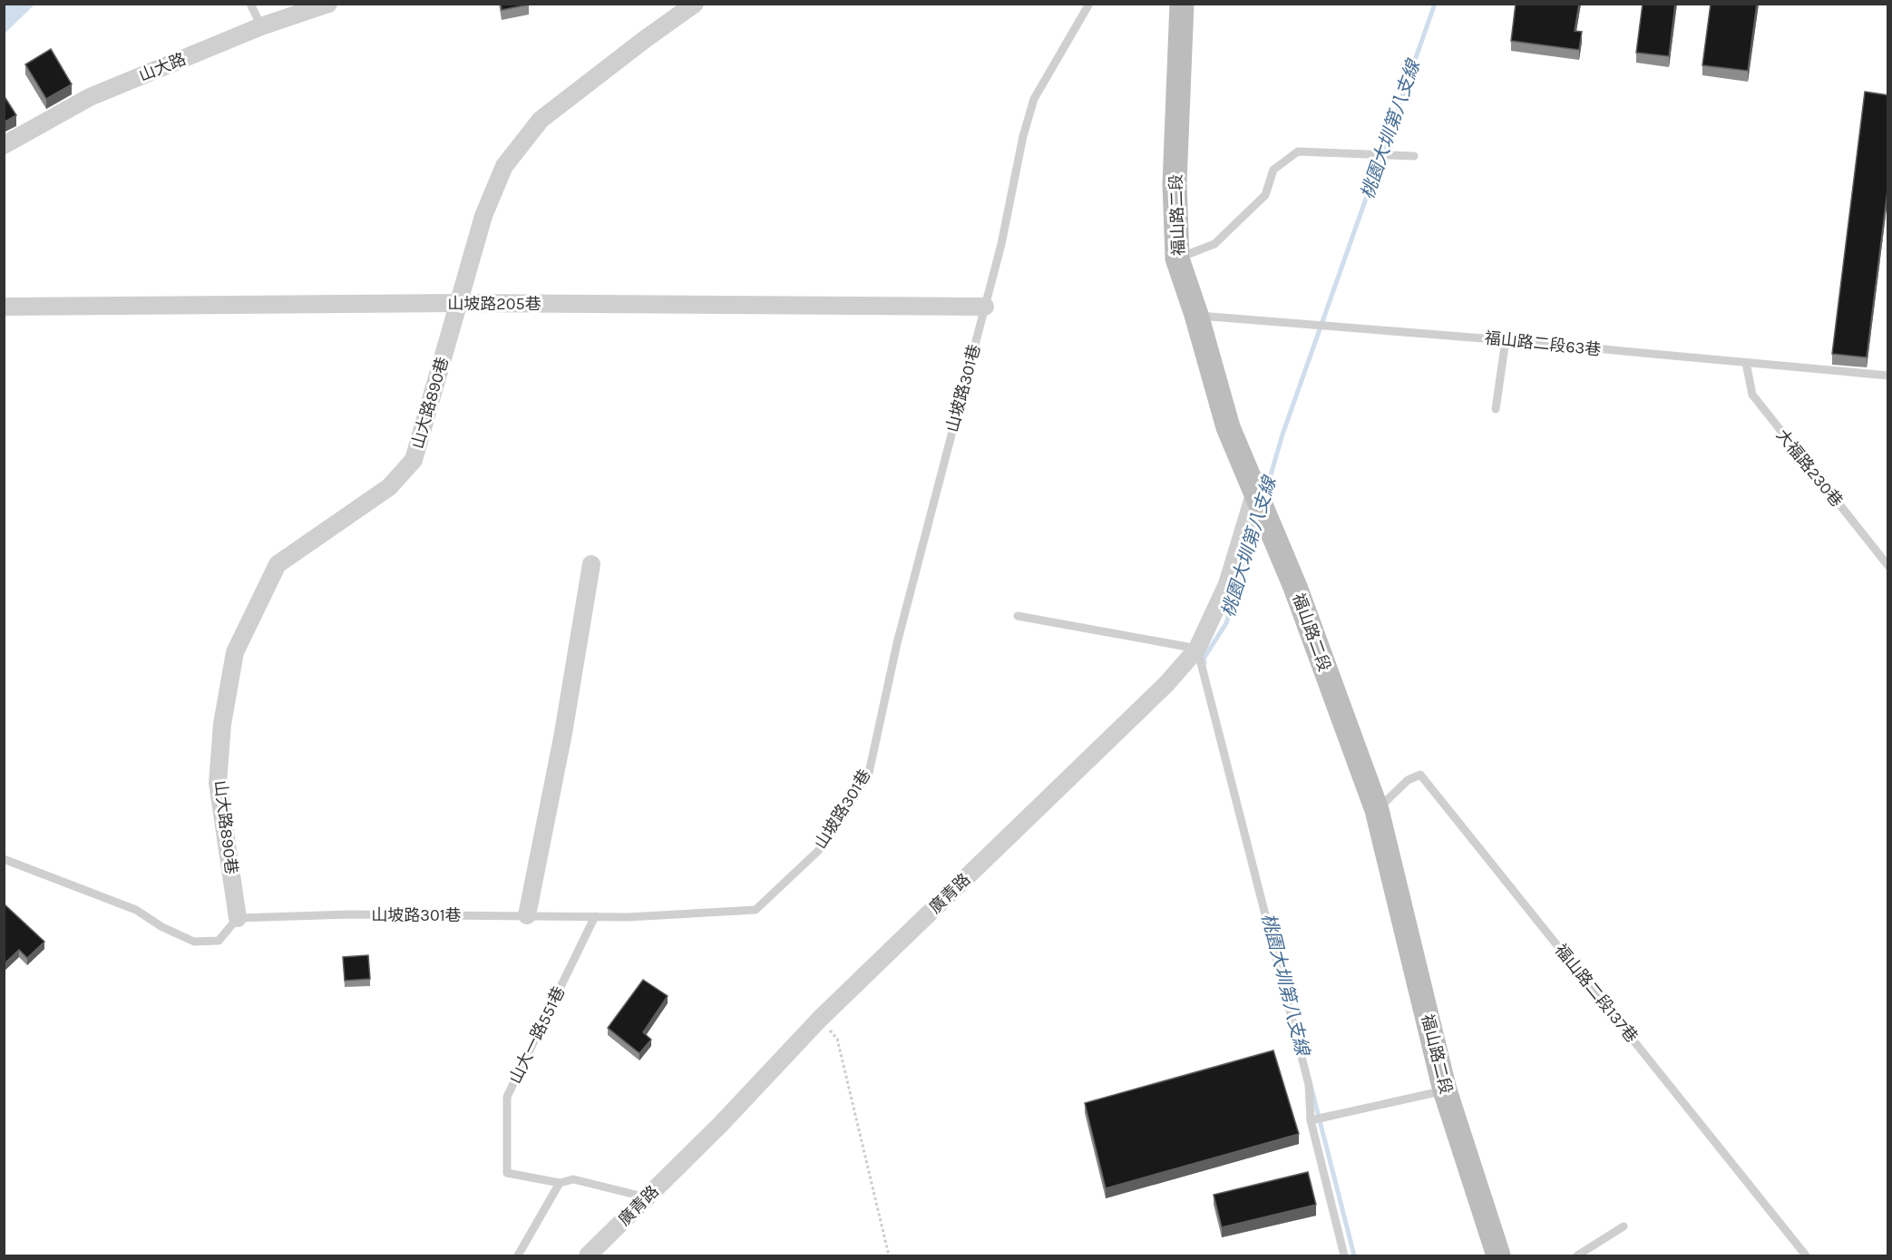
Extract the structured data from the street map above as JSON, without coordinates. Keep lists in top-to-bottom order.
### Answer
{
  "streets": {
    "street": [
      "山大路",
      "福山路二段",
      "山坡路205巷",
      "山大路890巷",
      "廣青路"
    ],
    "lane": [
      "福山路二段63巷",
      "山坡路301巷",
      "大福路230巷",
      "福山路二段137巷",
      "山大一路551巷"
    ]
  },
  "crossings": [
    ["福山路二段", "福山路二段63巷"],
    ["福山路二段", "廣青路"],
    ["福山路二段", "福山路二段137巷"],
    ["山坡路205巷", "山坡路301巷"],
    ["山坡路205巷", "山大路890巷"],
    ["福山路二段63巷", "大福路230巷"],
    ["山坡路301巷", "山大路890巷"],
    ["山坡路301巷", "山大一路551巷"],
    ["廣青路", "山大一路551巷"]
  ],
  "water": ["桃園大圳第八支線"]
}
